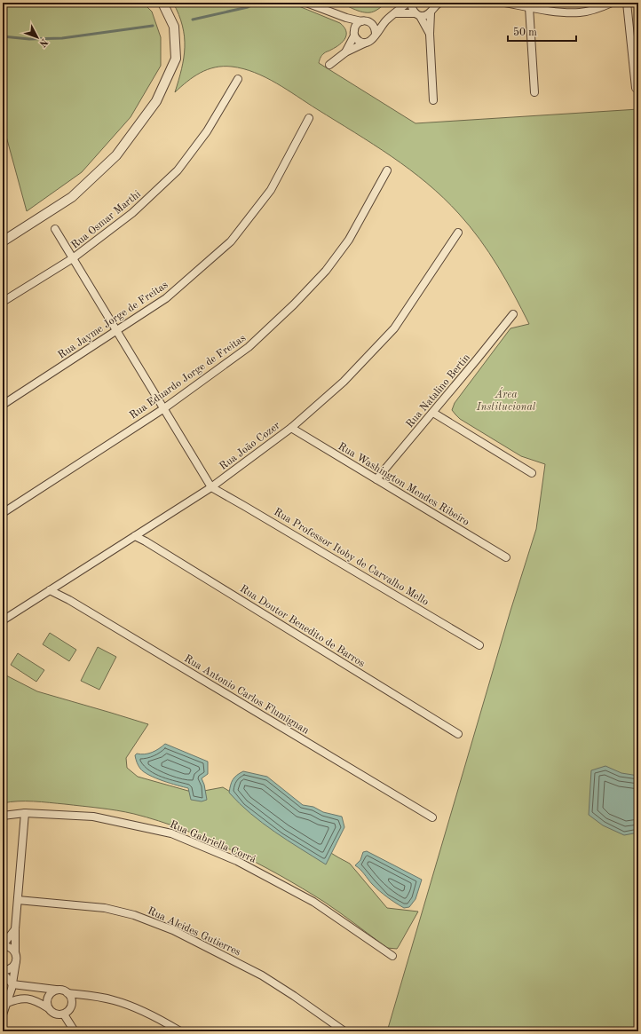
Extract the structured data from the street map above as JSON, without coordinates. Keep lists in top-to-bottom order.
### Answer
{
  "streets": {
    "street": [
      "Rua Osmar Marthi",
      "Rua Jayme Jorge de Freitas",
      "Rua Eduardo Jorge de Freitas",
      "Rua Natalino Bertin",
      "Rua João Cozer",
      "Rua Washington Mendes Ribeiro",
      "Rua Professor Itoby de Carvalho Mello",
      "Rua Doutor Benedito de Barros",
      "Rua Antonio Carlos Flumignan",
      "Rua Gabriella Corrá",
      "Rua Alcides Gutierres"
    ]
  },
  "crossings": [
    ["Rua Natalino Bertin", "Rua Washington Mendes Ribeiro"],
    ["Rua João Cozer", "Rua Washington Mendes Ribeiro"],
    ["Rua João Cozer", "Rua Professor Itoby de Carvalho Mello"],
    ["Rua João Cozer", "Rua Doutor Benedito de Barros"],
    ["Rua João Cozer", "Rua Antonio Carlos Flumignan"]
  ],
  "parks": ["Área Institucional"],
  "scale_bar": "50 m",
  "north": "bottom right"
}
